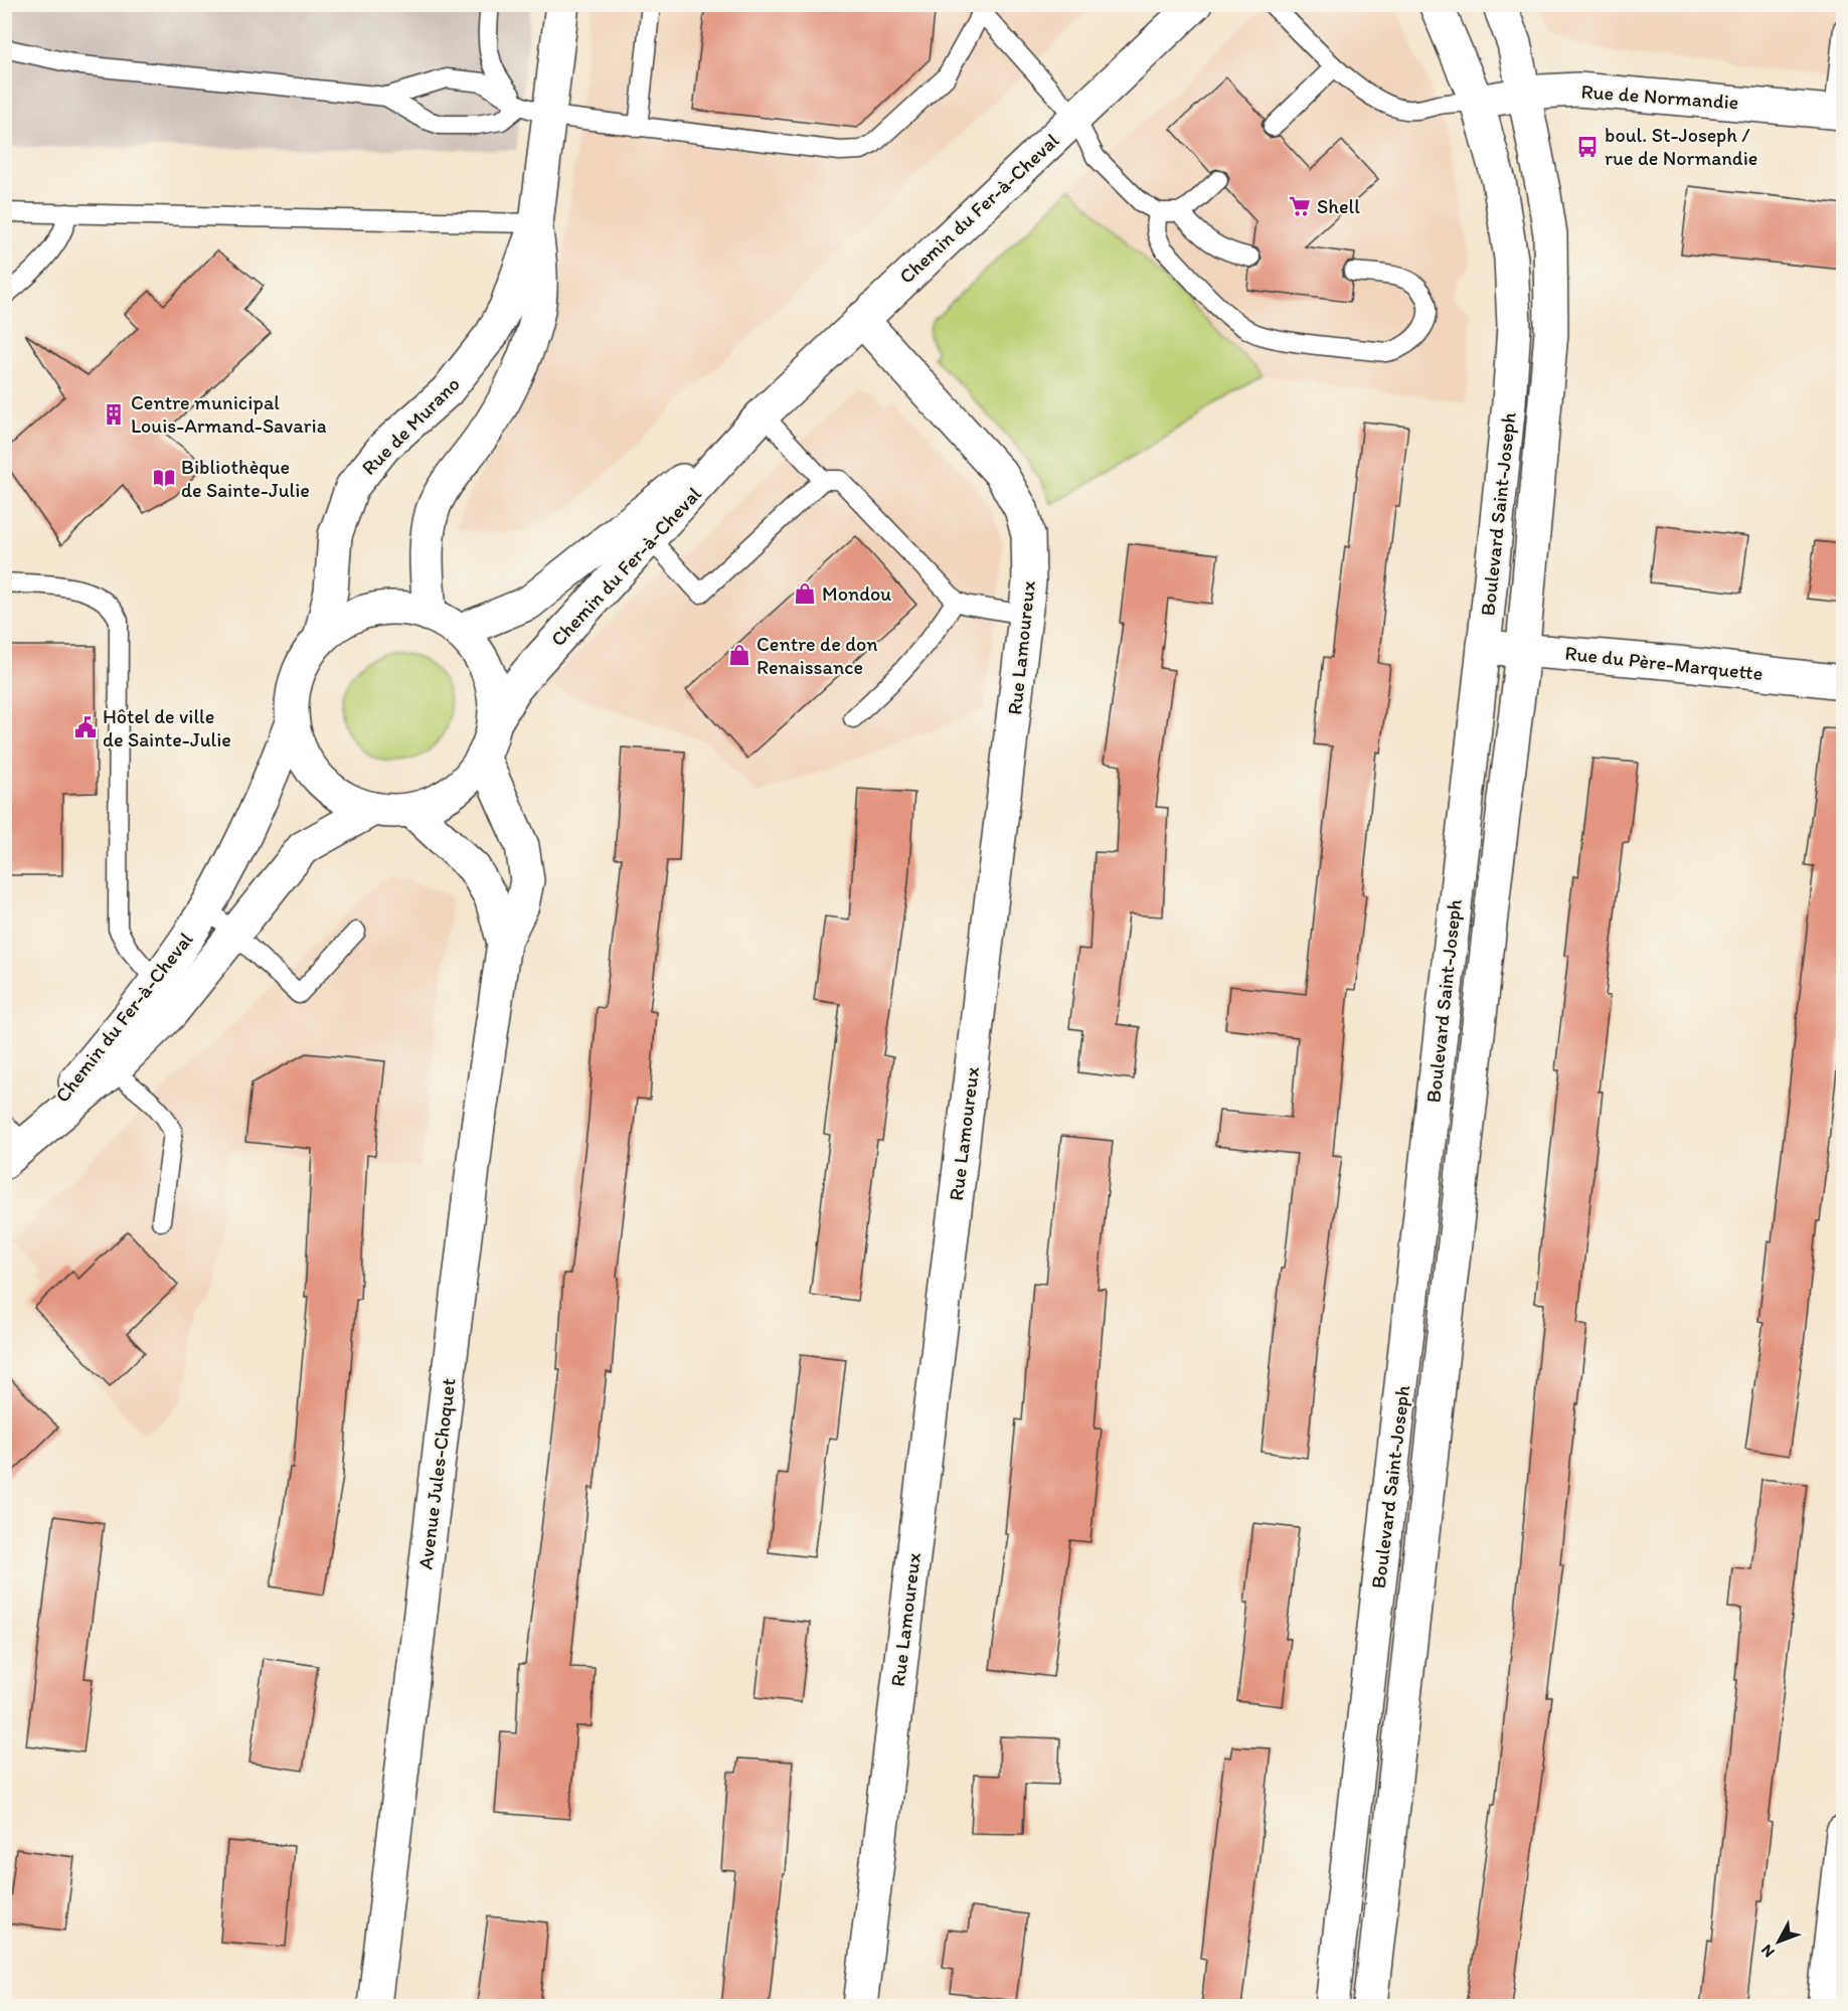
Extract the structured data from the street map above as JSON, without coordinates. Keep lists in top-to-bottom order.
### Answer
{
  "streets": {
    "street": [
      "Rue de Normandie",
      "Chemin du Fer-à-Cheval",
      "Rue de Murano",
      "Boulevard Saint-Joseph",
      "Rue Lamoureux",
      "Rue du Père-Marquette",
      "Avenue Jules-Choquet"
    ]
  },
  "crossings": [
    ["Rue de Normandie", "Boulevard Saint-Joseph"],
    ["Chemin du Fer-à-Cheval", "Rue de Murano"],
    ["Chemin du Fer-à-Cheval", "Rue Lamoureux"],
    ["Chemin du Fer-à-Cheval", "Avenue Jules-Choquet"],
    ["Rue de Murano", "Avenue Jules-Choquet"],
    ["Boulevard Saint-Joseph", "Rue du Père-Marquette"]
  ],
  "places": {
    "bus stop": ["boul. St-Joseph / rue de Normandie"],
    "supermarket": ["Shell"],
    "building": ["Centre municipal Louis-Armand-Savaria"],
    "library": ["Bibliothèque de Sainte-Julie"],
    "shop": ["Mondou", "Centre de don Renaissance"],
    "public building": ["Hôtel de ville de Sainte-Julie"]
  },
  "north": "bottom left"
}
